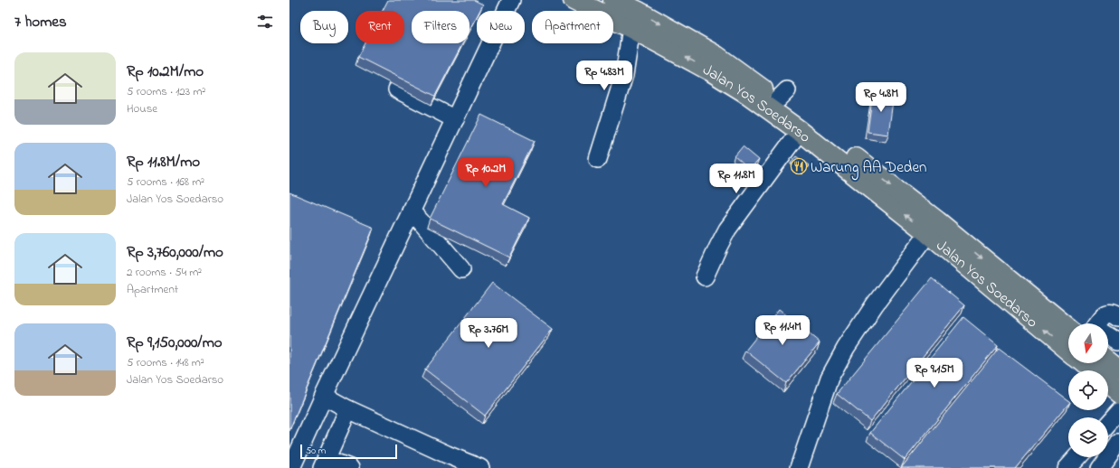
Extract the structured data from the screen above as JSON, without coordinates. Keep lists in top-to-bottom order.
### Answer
{
  "streets": {
    "highway": ["Jalan Yos Soedarso"]
  },
  "places": {
    "restaurant": ["Warung AA Deden"]
  },
  "scale_bar": "50 m",
  "north": "bottom",
  "page": {
    "heading": "7 homes",
    "chip": [
      "Buy",
      "Rent",
      "Filters",
      "New",
      "Apartment"
    ],
    "list": [
      {
        "name": "Rp 10.2M/mo",
        "note": "5 rooms · 123 m² · House"
      },
      {
        "name": "Rp 11.8M/mo",
        "note": "5 rooms · 168 m² · Jalan Yos Soedarso"
      },
      {
        "name": "Rp 3,760,000/mo",
        "note": "2 rooms · 54 m² · Apartment"
      },
      {
        "name": "Rp 9,150,000/mo",
        "note": "5 rooms · 148 m² · Jalan Yos Soedarso"
      }
    ],
    "price": [
      "Rp 4.83M",
      "Rp 4.8M",
      "Rp 10.2M",
      "Rp 11.8M",
      "Rp 11.4M",
      "Rp 3.76M",
      "Rp 9.15M"
    ],
    "scale": "50 m"
  }
}
